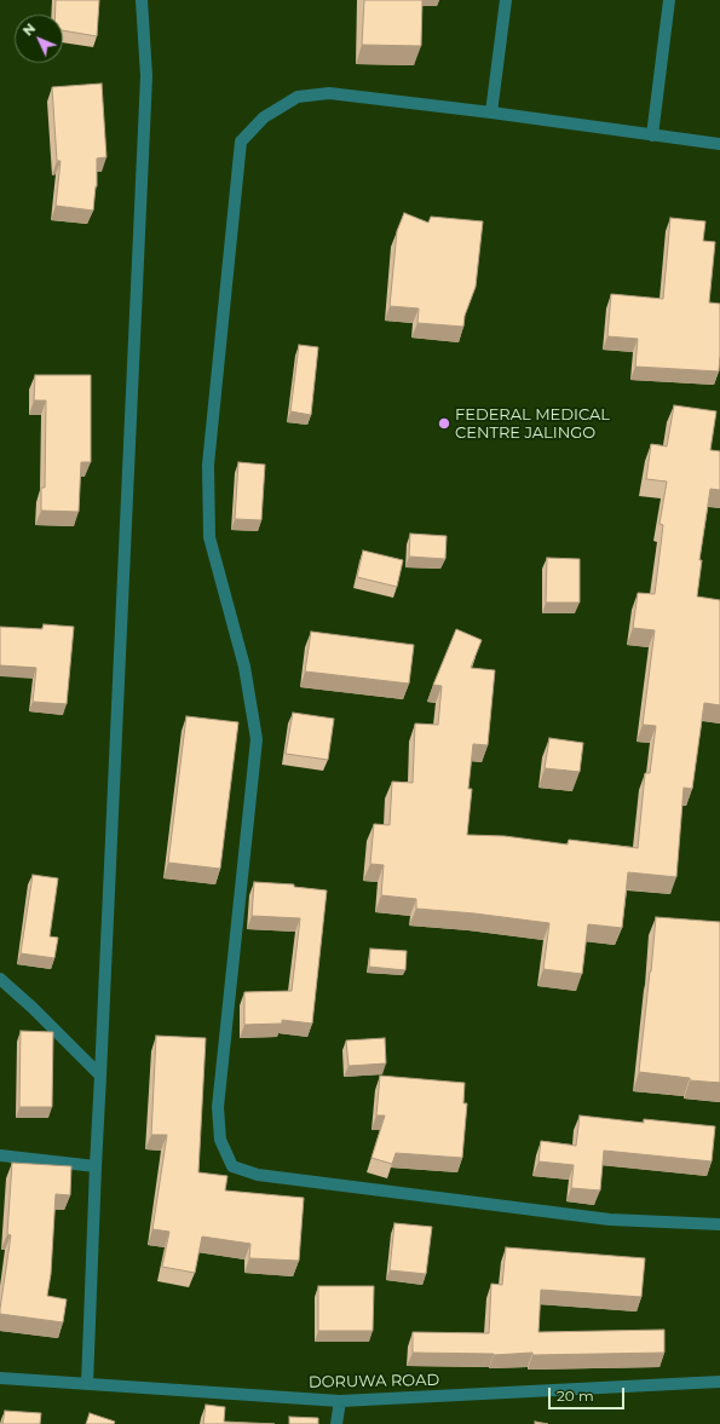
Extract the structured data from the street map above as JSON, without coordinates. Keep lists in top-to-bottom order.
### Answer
{
  "streets": {
    "street": ["DORUWA ROAD"]
  },
  "places": ["FEDERAL MEDICAL CENTRE JALINGO"],
  "scale_bar": "20 m",
  "north": "top left"
}
